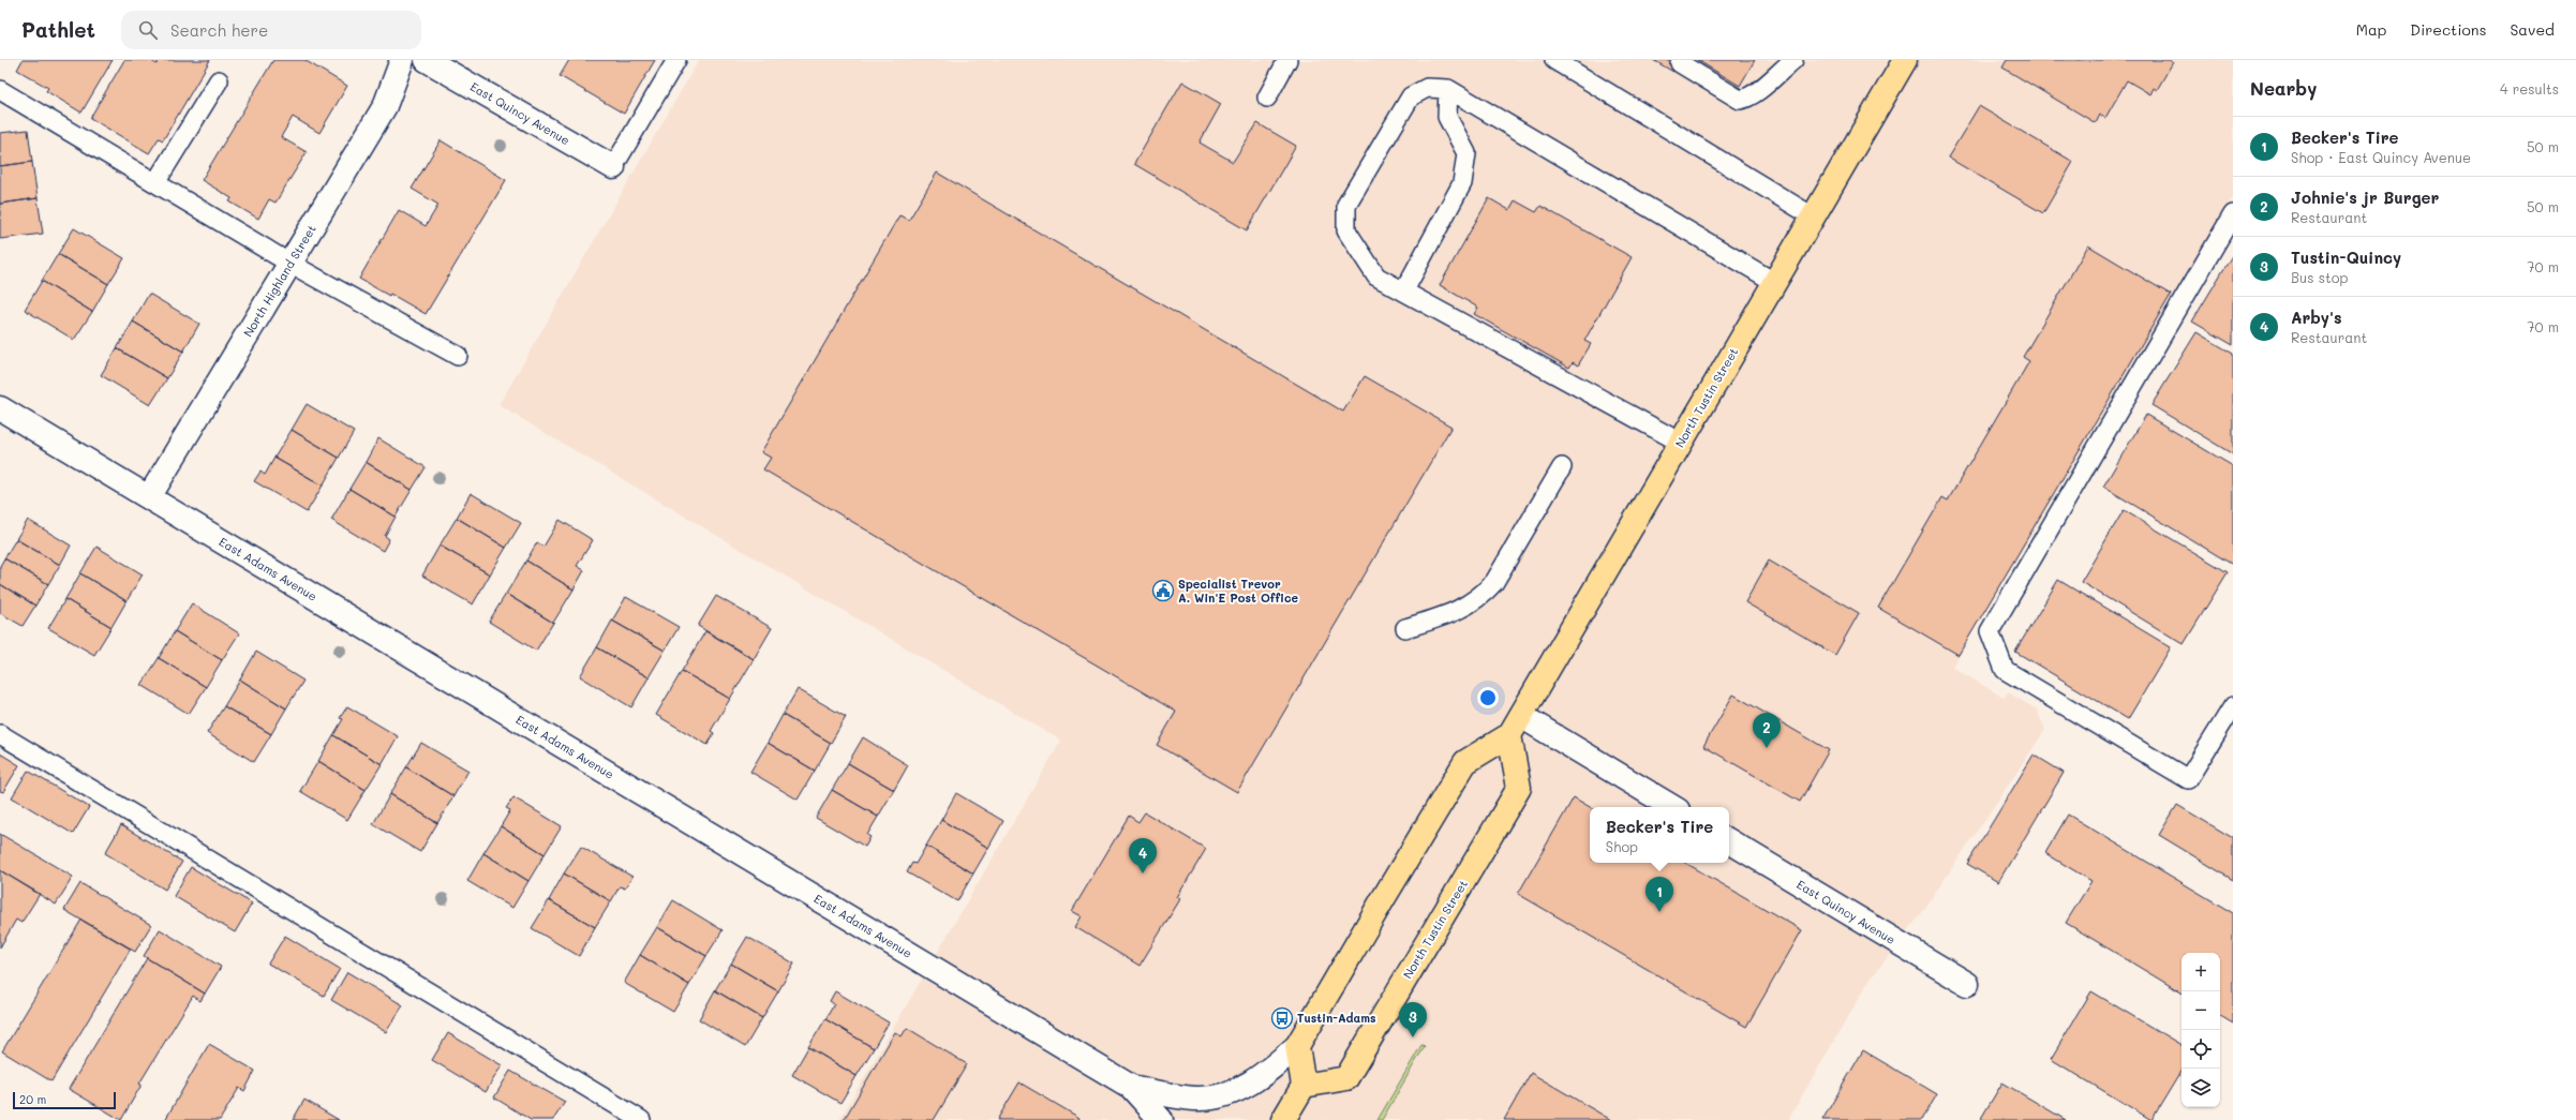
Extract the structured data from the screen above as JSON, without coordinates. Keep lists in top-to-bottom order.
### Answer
{
  "streets": {
    "main road": ["North Tustin Street"],
    "street": ["East Quincy Avenue", "North Highland Street", "East Adams Avenue"]
  },
  "crossings": [
    ["North Highland Street", "East Adams Avenue"],
    ["North Tustin Street", "East Adams Avenue"]
  ],
  "places": {
    "public building": ["Specialist Trevor A. Win'E Post Office"],
    "bus stop": ["Tustin-Adams"]
  },
  "scale_bar": "20 m",
  "page": {
    "header": "Pathlet",
    "search": "Search here",
    "nav": ["Map", "Directions", "Saved"],
    "heading": ["Nearby", "4 results"],
    "list": [
      {
        "mark": "1",
        "name": "Becker's Tire",
        "note": "Shop · East Quincy Avenue",
        "value": "50 m"
      },
      {
        "mark": "2",
        "name": "Johnie's jr Burger",
        "note": "Restaurant",
        "value": "50 m"
      },
      {
        "mark": "3",
        "name": "Tustin-Quincy",
        "note": "Bus stop",
        "value": "70 m"
      },
      {
        "mark": "4",
        "name": "Arby's",
        "note": "Restaurant",
        "value": "70 m"
      }
    ],
    "pins": [
      "2",
      "4",
      "1",
      "3"
    ],
    "popup": ["Becker's Tire", "Shop"],
    "map_buttons": ["+", "−"],
    "scale": "20 m"
  }
}
